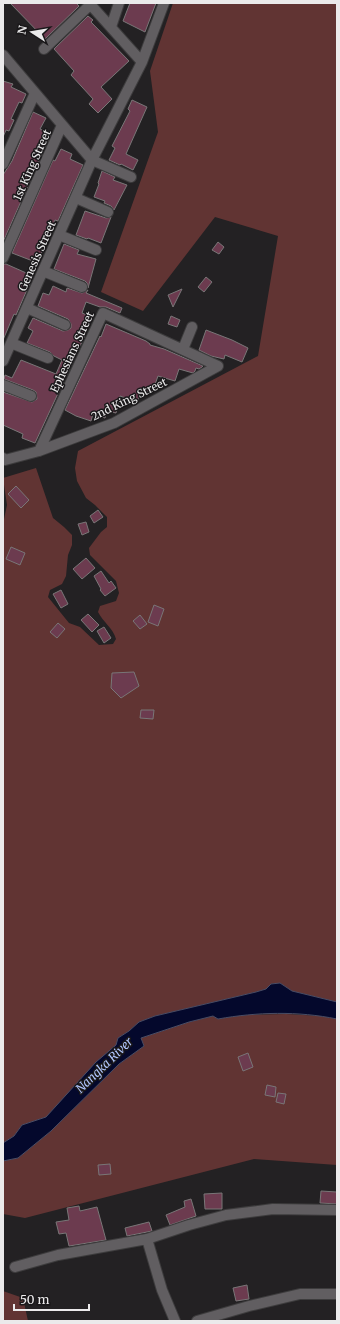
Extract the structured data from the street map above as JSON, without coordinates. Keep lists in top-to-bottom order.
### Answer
{
  "streets": {
    "street": [
      "1st King Street",
      "Genesis Street",
      "Ephesians Street",
      "2nd King Street"
    ]
  },
  "crossings": [
    ["Ephesians Street", "2nd King Street"]
  ],
  "water": ["Nangka River"],
  "scale_bar": "50 m",
  "north": "left"
}
